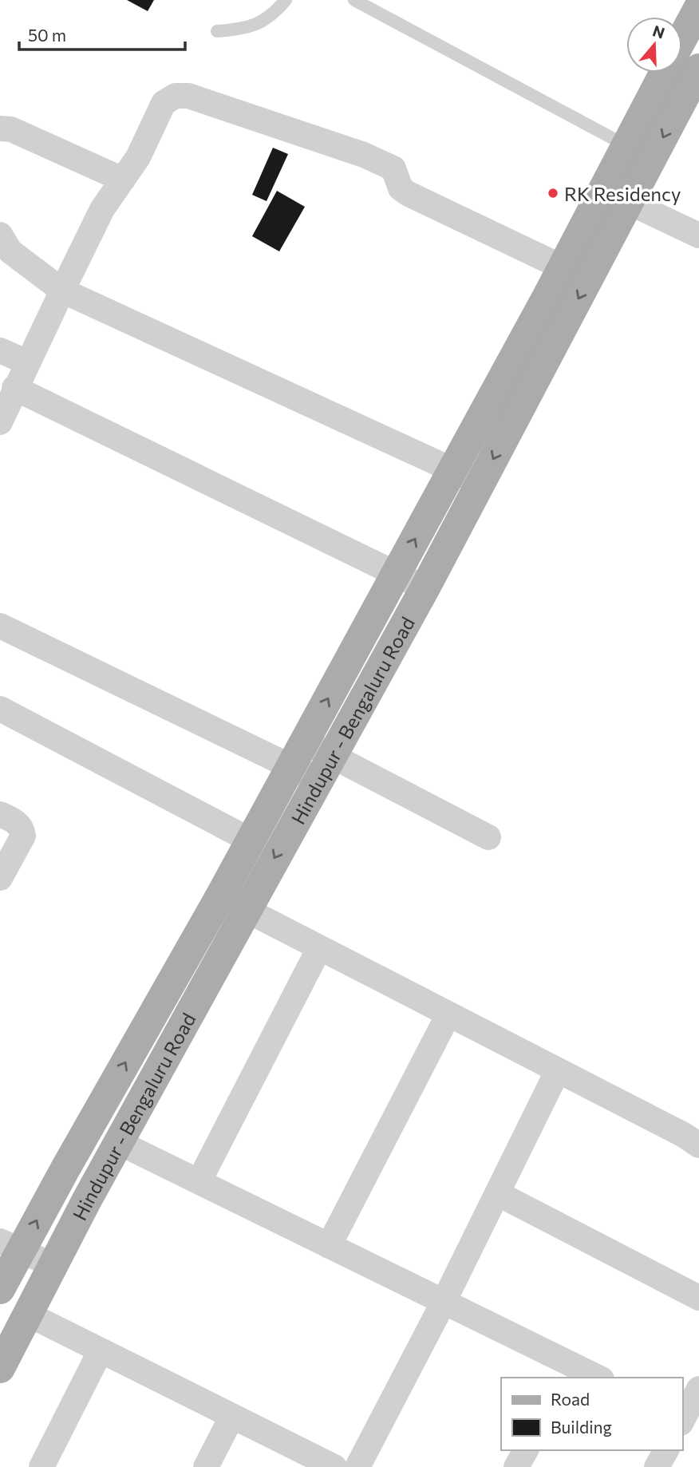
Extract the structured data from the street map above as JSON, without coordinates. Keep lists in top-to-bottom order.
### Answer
{
  "streets": {
    "main road": ["Hindupur - Bengaluru Road"]
  },
  "places": ["RK Residency"],
  "legend": ["Road", "Building"],
  "scale_bar": "50 m",
  "north": "top"
}
